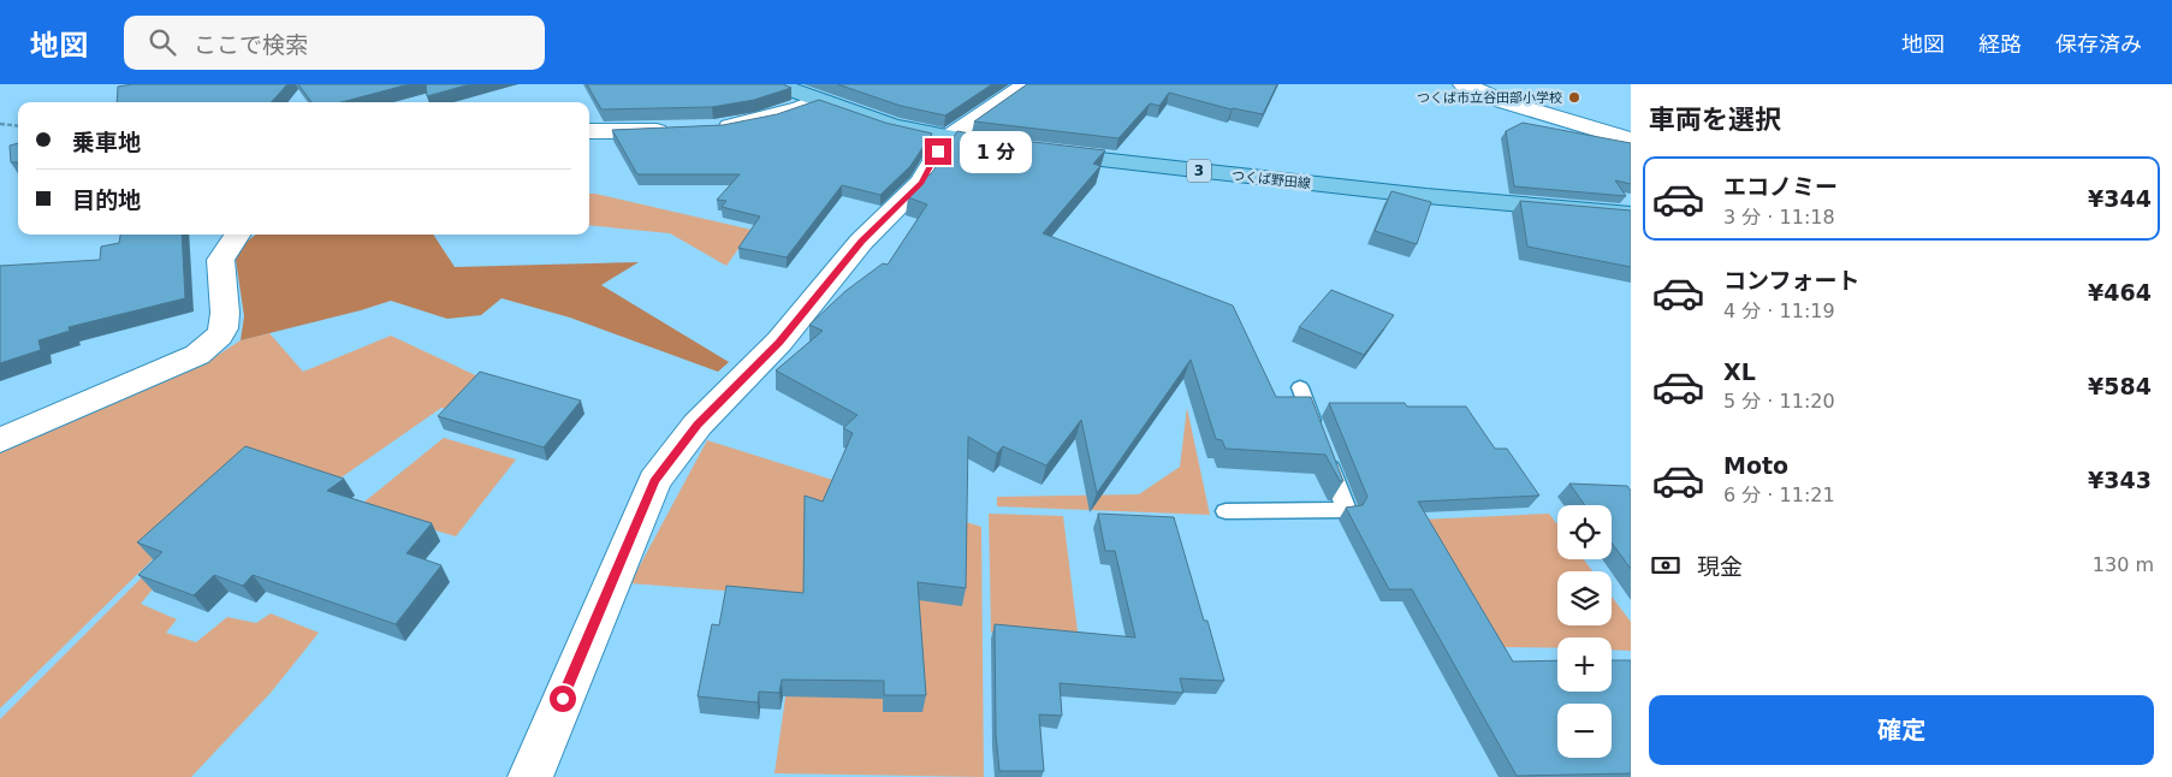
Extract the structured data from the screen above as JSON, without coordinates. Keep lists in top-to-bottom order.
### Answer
{
  "streets": {
    "main road": ["3", "つくば野田線"]
  },
  "places": ["つくば市立谷田部小学校"],
  "page": {
    "header": "地図",
    "search": "ここで検索",
    "nav": ["地図", "経路", "保存済み"],
    "heading": "車両を選択",
    "banner": ["乗車地", "目的地"],
    "bubble": "1 分",
    "list": [
      {
        "name": "エコノミー",
        "note": "3 分 · 11:18",
        "value": "¥344"
      },
      {
        "name": "コンフォート",
        "note": "4 分 · 11:19",
        "value": "¥464"
      },
      {
        "name": "XL",
        "note": "5 分 · 11:20",
        "value": "¥584"
      },
      {
        "name": "Moto",
        "note": "6 分 · 11:21",
        "value": "¥343"
      }
    ],
    "map_buttons": ["+", "−"],
    "pay": ["現金", "130 m"],
    "buttons": "確定"
  }
}
